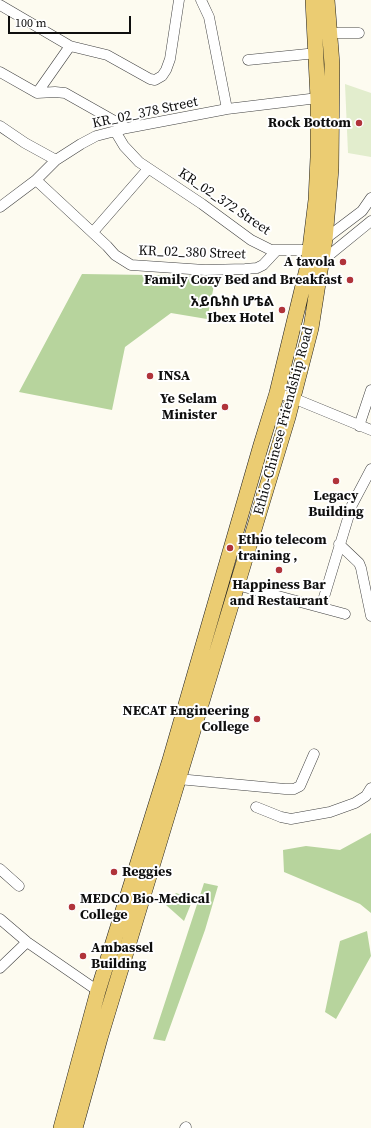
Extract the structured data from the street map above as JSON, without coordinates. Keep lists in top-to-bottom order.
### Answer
{
  "streets": {
    "main road": ["Ethio-Chinese Friendship Road"],
    "street": ["KR_02_378 Street", "KR_02_372 Street", "KR_02_380 Street"]
  },
  "crossings": [
    ["KR_02_378 Street", "KR_02_372 Street"],
    ["KR_02_378 Street", "KR_02_380 Street"],
    ["KR_02_378 Street", "Ethio-Chinese Friendship Road"],
    ["KR_02_372 Street", "KR_02_380 Street"],
    ["KR_02_372 Street", "Ethio-Chinese Friendship Road"]
  ],
  "places": [
    "Rock Bottom",
    "A tavola",
    "Family Cozy Bed and Breakfast",
    "አይቤክስ ሆቴል Ibex Hotel",
    "INSA",
    "Ye Selam Minister",
    "Legacy Building",
    "Ethio telecom training ,",
    "Happiness Bar and Restaurant",
    "NECAT Engineering College",
    "Reggies",
    "MEDCO Bio-Medical College",
    "Ambassel Building"
  ],
  "scale_bar": "100 m"
}
